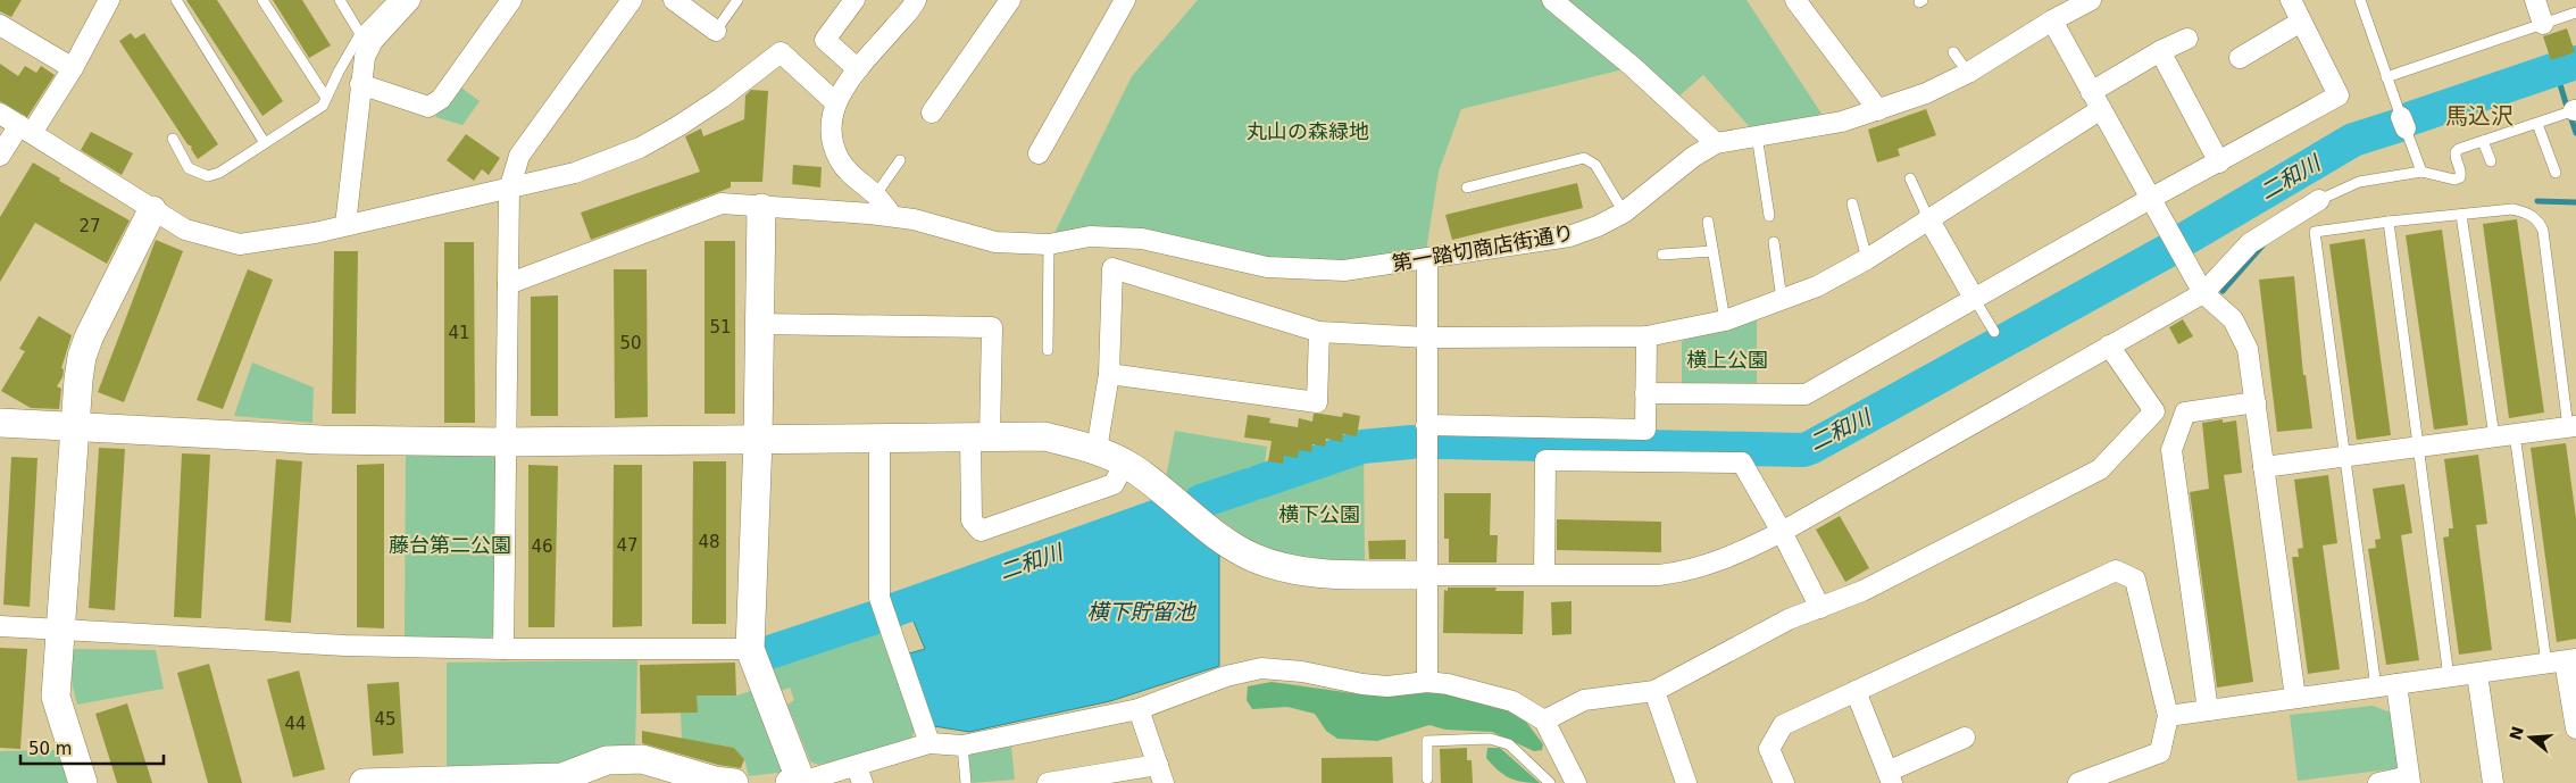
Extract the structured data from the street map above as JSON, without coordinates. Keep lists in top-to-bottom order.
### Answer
{
  "streets": {
    "street": ["第一踏切商店街通り"]
  },
  "districts": ["馬込沢"],
  "water": ["二和川", "横下貯留池"],
  "parks": [
    "丸山の森緑地",
    "横上公園",
    "横下公園",
    "藤台第二公園"
  ],
  "house_numbers": [
    "27",
    "51",
    "41",
    "50",
    "48",
    "47",
    "46",
    "45",
    "44"
  ],
  "scale_bar": "50 m",
  "north": "left"
}
